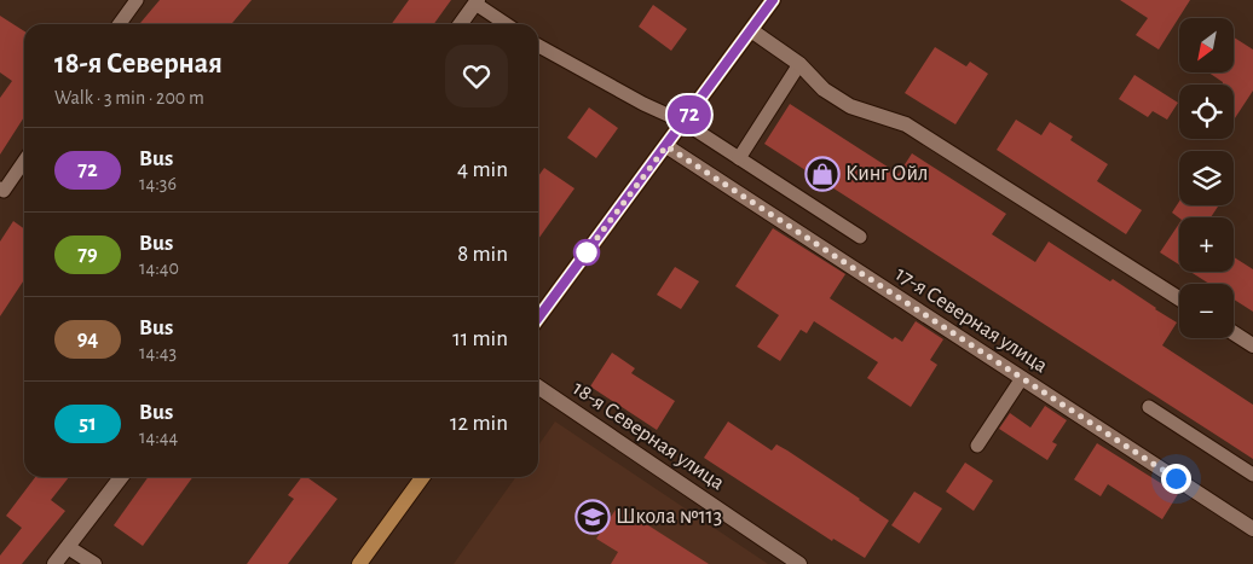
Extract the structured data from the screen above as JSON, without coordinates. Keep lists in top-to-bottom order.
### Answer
{
  "streets": {
    "street": ["17-я Северная улица", "18-я Северная улица"]
  },
  "places": {
    "shop": ["Кинг Ойл"],
    "school or university": ["Школа №113"]
  },
  "lines": ["bus line 72"],
  "north": "bottom left",
  "page": {
    "on_map": "72",
    "map_buttons": ["+", "−"],
    "heading": ["18-я Северная", "Walk · 3 min · 200 m"],
    "list": [
      {
        "mark": "72",
        "name": "Bus",
        "note": "14:36",
        "value": "4 min"
      },
      {
        "mark": "79",
        "name": "Bus",
        "note": "14:40",
        "value": "8 min"
      },
      {
        "mark": "94",
        "name": "Bus",
        "note": "14:43",
        "value": "11 min"
      },
      {
        "mark": "51",
        "name": "Bus",
        "note": "14:44",
        "value": "12 min"
      }
    ]
  }
}
